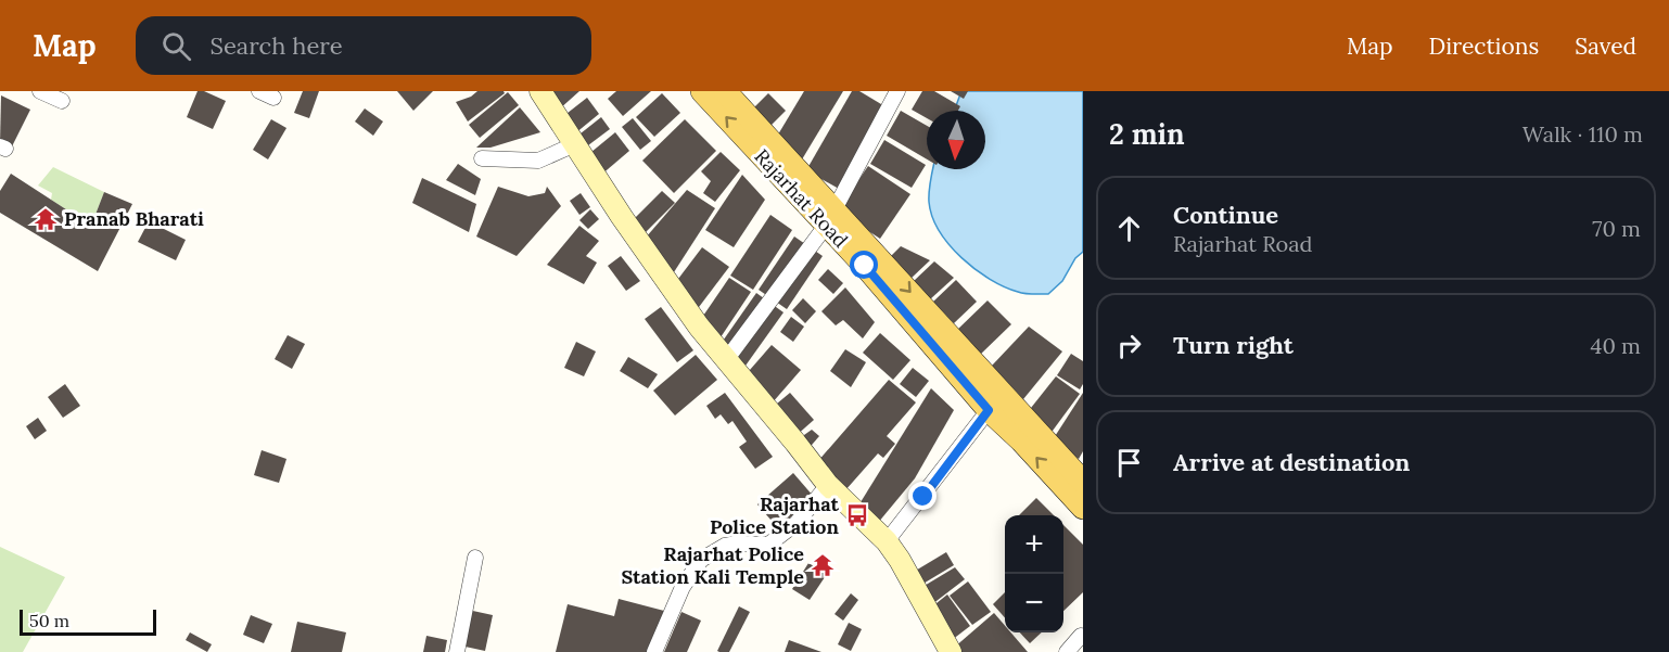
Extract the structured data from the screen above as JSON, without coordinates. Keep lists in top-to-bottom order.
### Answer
{
  "streets": {
    "main road": ["Rajarhat Road"]
  },
  "places": {
    "temple": ["Pranab Bharati", "Rajarhat Police Station Kali Temple"],
    "bus stop": ["Rajarhat Police Station"]
  },
  "scale_bar": "50 m",
  "north": "bottom",
  "page": {
    "header": "Map",
    "search": "Search here",
    "nav": ["Map", "Directions", "Saved"],
    "heading": ["2 min", "Walk · 110 m"],
    "list": [
      ["Continue", "Rajarhat Road", "70 m"],
      ["Turn right", "40 m"],
      "Arrive at destination"
    ],
    "map_buttons": ["+", "−"],
    "scale": "50 m"
  }
}
